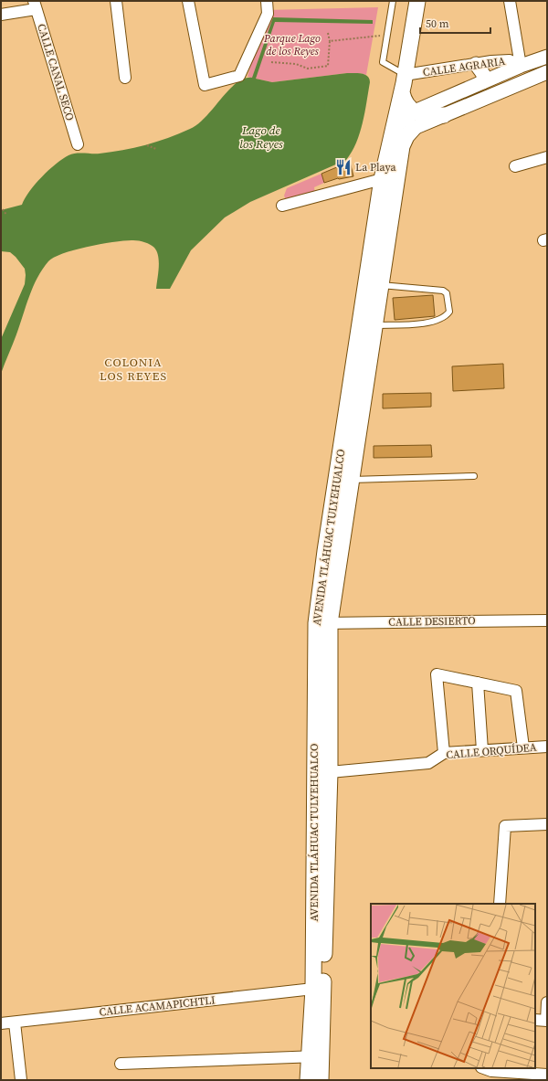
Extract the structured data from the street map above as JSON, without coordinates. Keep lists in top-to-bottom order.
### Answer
{
  "streets": {
    "main road": ["AVENIDA TLÁHUAC TULYEHUALCO"],
    "street": [
      "CALLE AGRARIA",
      "CALLE CANAL SECO",
      "CALLE DESIERTO",
      "CALLE ORQUÍDEA",
      "CALLE ACAMAPICHTLI"
    ]
  },
  "crossings": [
    ["CALLE AGRARIA", "AVENIDA TLÁHUAC TULYEHUALCO"],
    ["AVENIDA TLÁHUAC TULYEHUALCO", "CALLE DESIERTO"],
    ["AVENIDA TLÁHUAC TULYEHUALCO", "CALLE ORQUÍDEA"],
    ["AVENIDA TLÁHUAC TULYEHUALCO", "CALLE ACAMAPICHTLI"]
  ],
  "districts": ["COLONIA LOS REYES"],
  "water": ["Lago de los Reyes"],
  "parks": ["Parque Lago de los Reyes"],
  "places": {
    "restaurant": ["La Playa"]
  },
  "scale_bar": "50 m"
}
